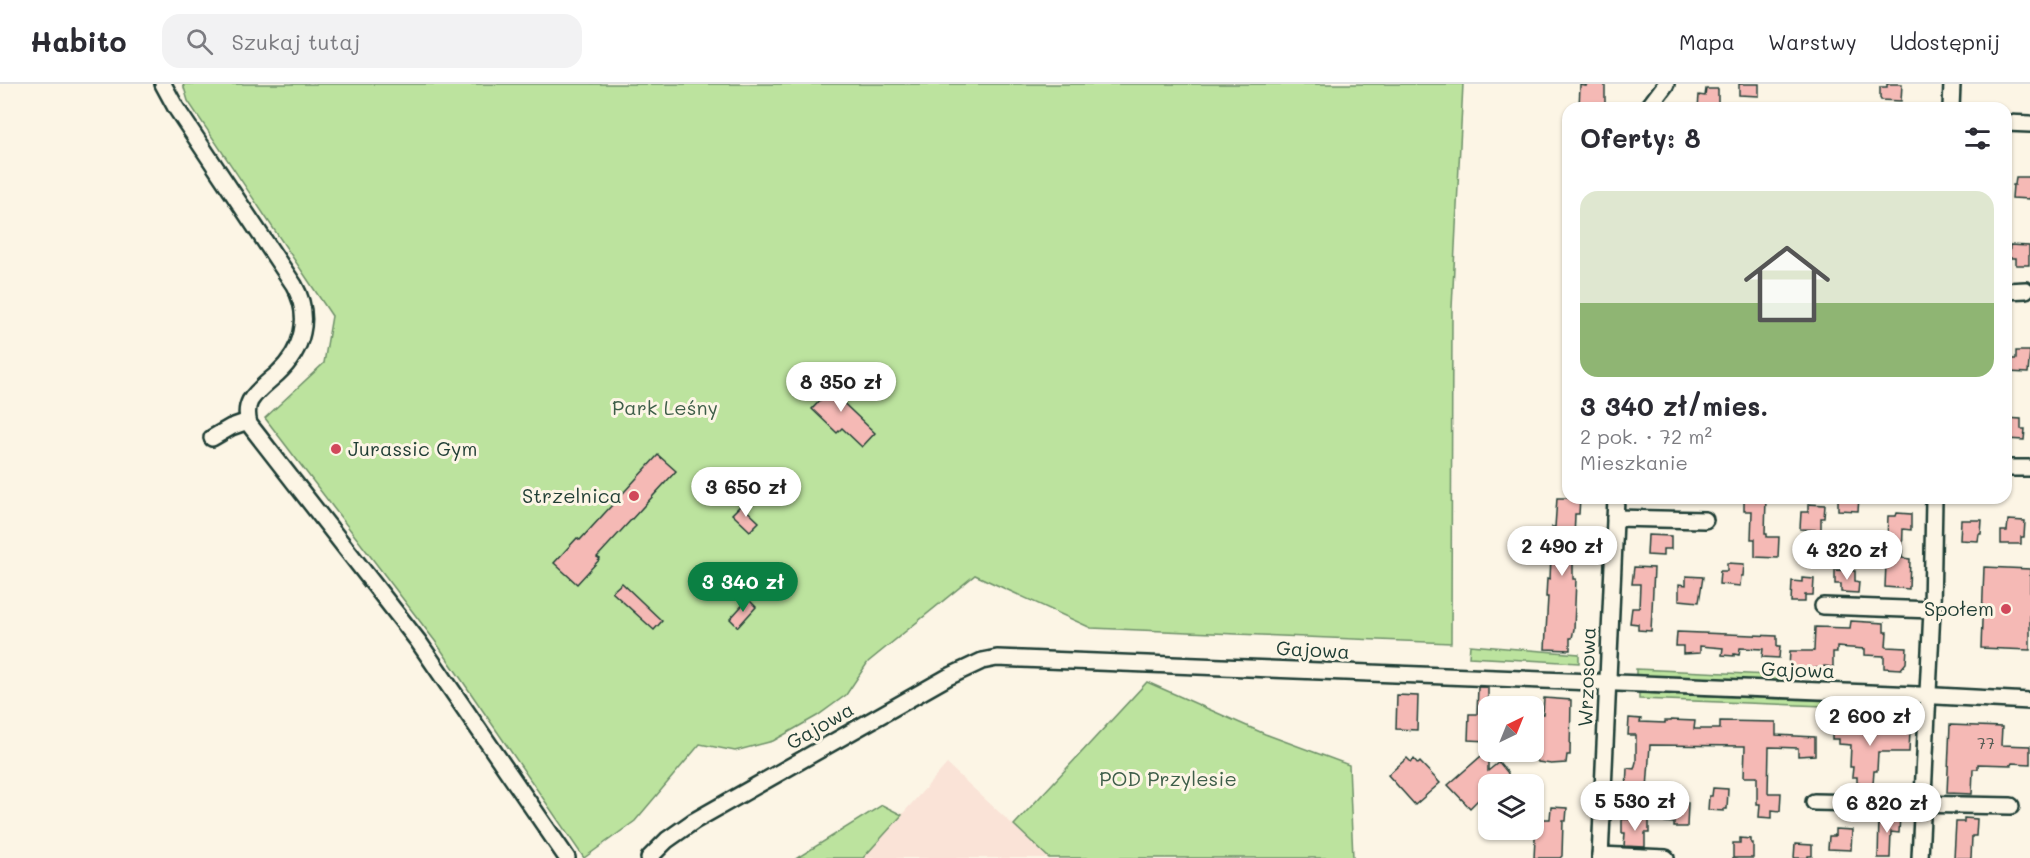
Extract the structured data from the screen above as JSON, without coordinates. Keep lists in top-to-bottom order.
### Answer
{
  "streets": {
    "street": ["Gajowa", "Wrzosowa"]
  },
  "crossings": [
    ["Gajowa", "Wrzosowa"]
  ],
  "parks": ["Park Leśny", "POD Przylesie"],
  "places": ["Jurassic Gym", "Strzelnica", "Społem"],
  "house_numbers": ["77"],
  "north": "top right",
  "page": {
    "header": "Habito",
    "search": "Szukaj tutaj",
    "nav": ["Mapa", "Warstwy", "Udostępnij"],
    "heading": "Oferty: 8",
    "list": [
      {
        "name": "3 340 zł/mies.",
        "note": "2 pok. · 72 m² · Mieszkanie"
      }
    ],
    "price": [
      "8 350 zł",
      "3 650 zł",
      "2 490 zł",
      "4 320 zł",
      "3 340 zł",
      "2 600 zł",
      "5 530 zł",
      "6 820 zł"
    ]
  }
}
